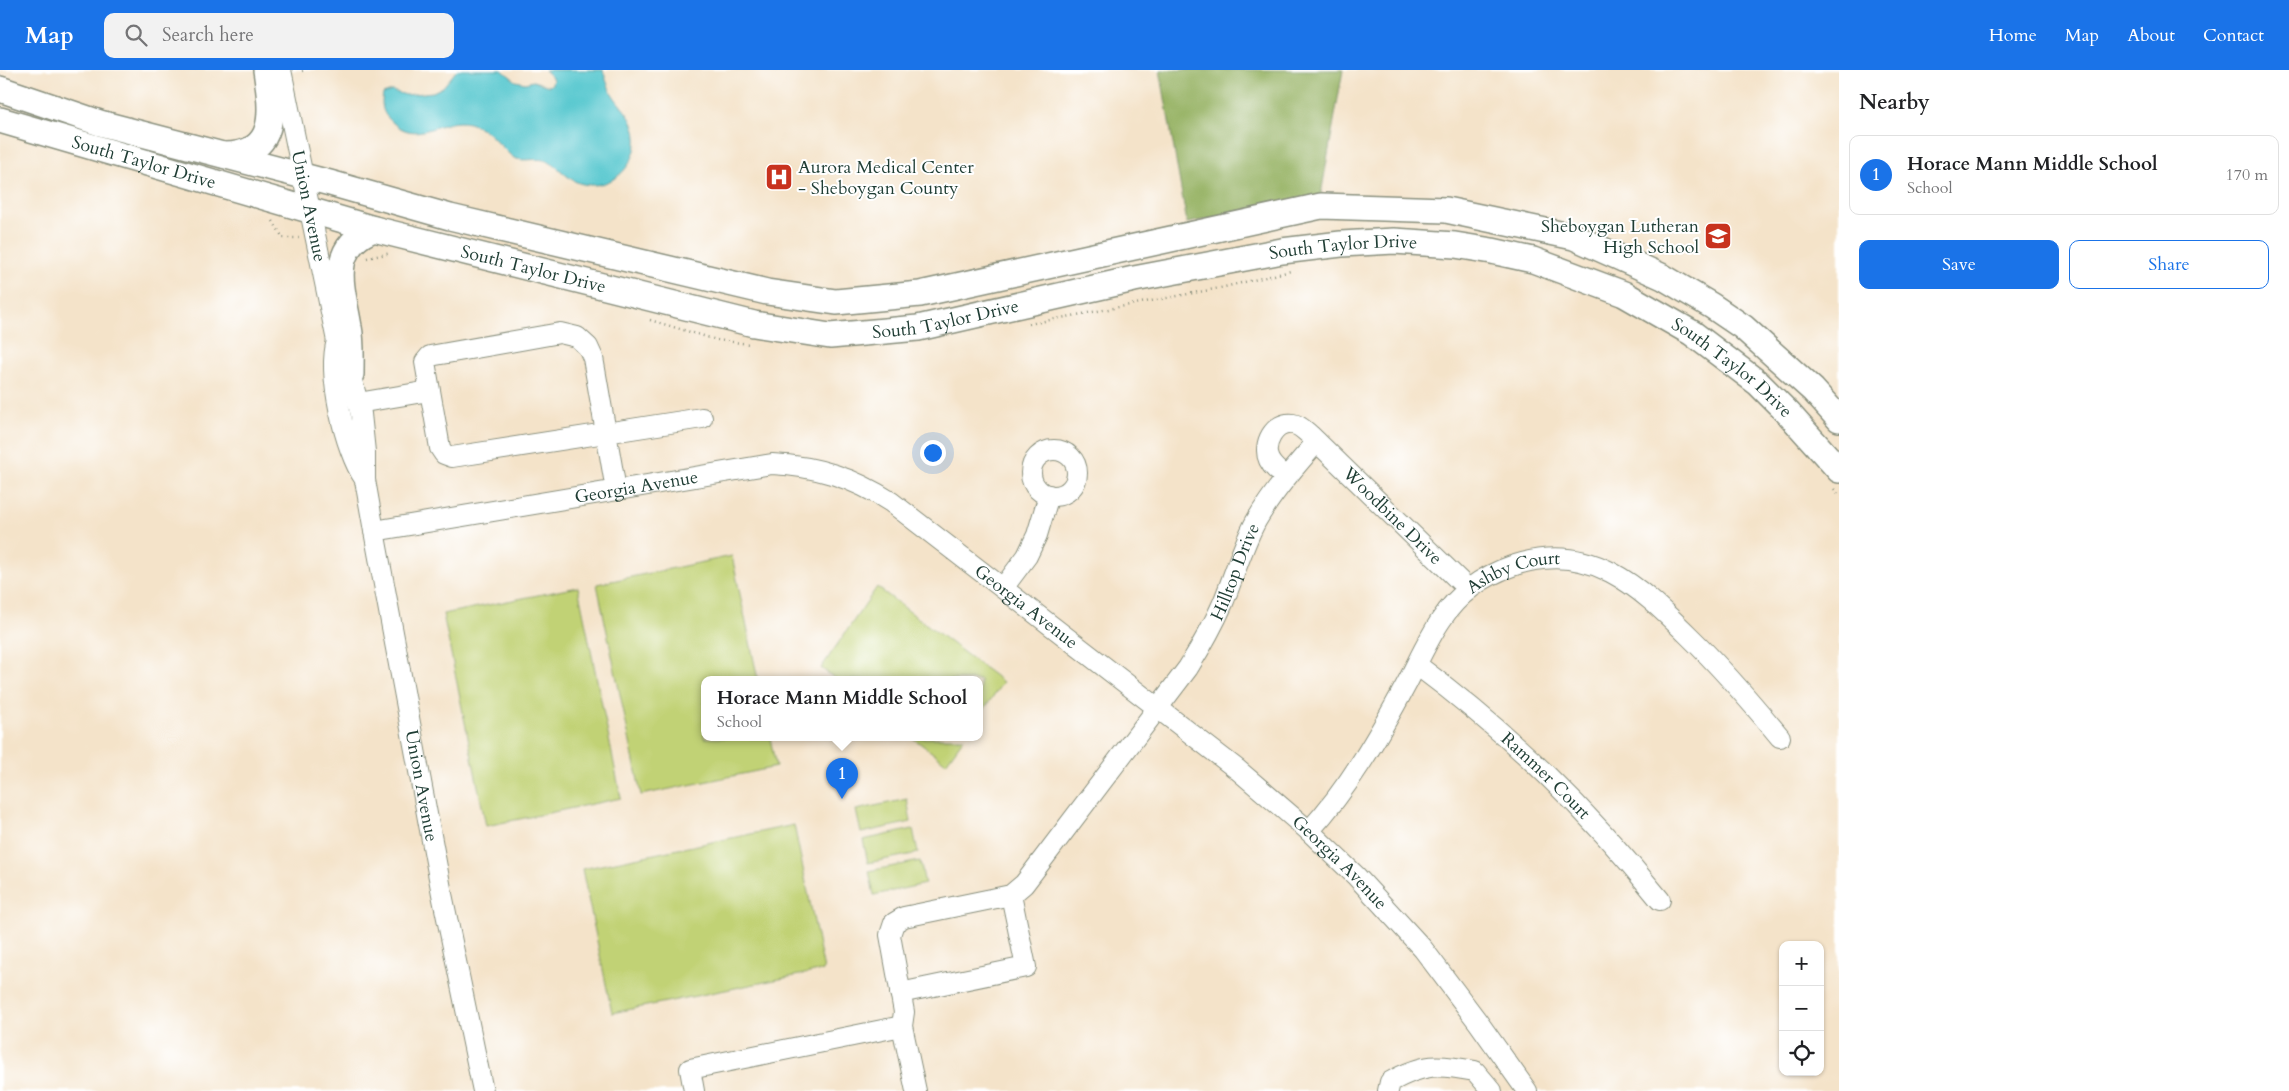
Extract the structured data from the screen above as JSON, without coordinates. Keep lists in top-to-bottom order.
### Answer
{
  "streets": {
    "main road": ["South Taylor Drive"],
    "street": [
      "Union Avenue",
      "Georgia Avenue",
      "Woodbine Drive",
      "Hilltop Drive",
      "Ashby Court",
      "Rammer Court"
    ]
  },
  "crossings": [
    ["South Taylor Drive", "Union Avenue"],
    ["Union Avenue", "Georgia Avenue"],
    ["Georgia Avenue", "Hilltop Drive"],
    ["Georgia Avenue", "Ashby Court"],
    ["Woodbine Drive", "Hilltop Drive"],
    ["Woodbine Drive", "Ashby Court"],
    ["Ashby Court", "Rammer Court"]
  ],
  "places": {
    "hospital": ["Aurora Medical Center - Sheboygan County"],
    "school or university": ["Sheboygan Lutheran High School"]
  },
  "page": {
    "header": "Map",
    "search": "Search here",
    "nav": [
      "Home",
      "Map",
      "About",
      "Contact"
    ],
    "heading": "Nearby",
    "list": [
      {
        "mark": "1",
        "name": "Horace Mann Middle School",
        "note": "School",
        "value": "170 m"
      }
    ],
    "buttons": ["Save", "Share"],
    "popup": ["Horace Mann Middle School", "School"],
    "pins": "1",
    "map_buttons": ["+", "−"]
  }
}
